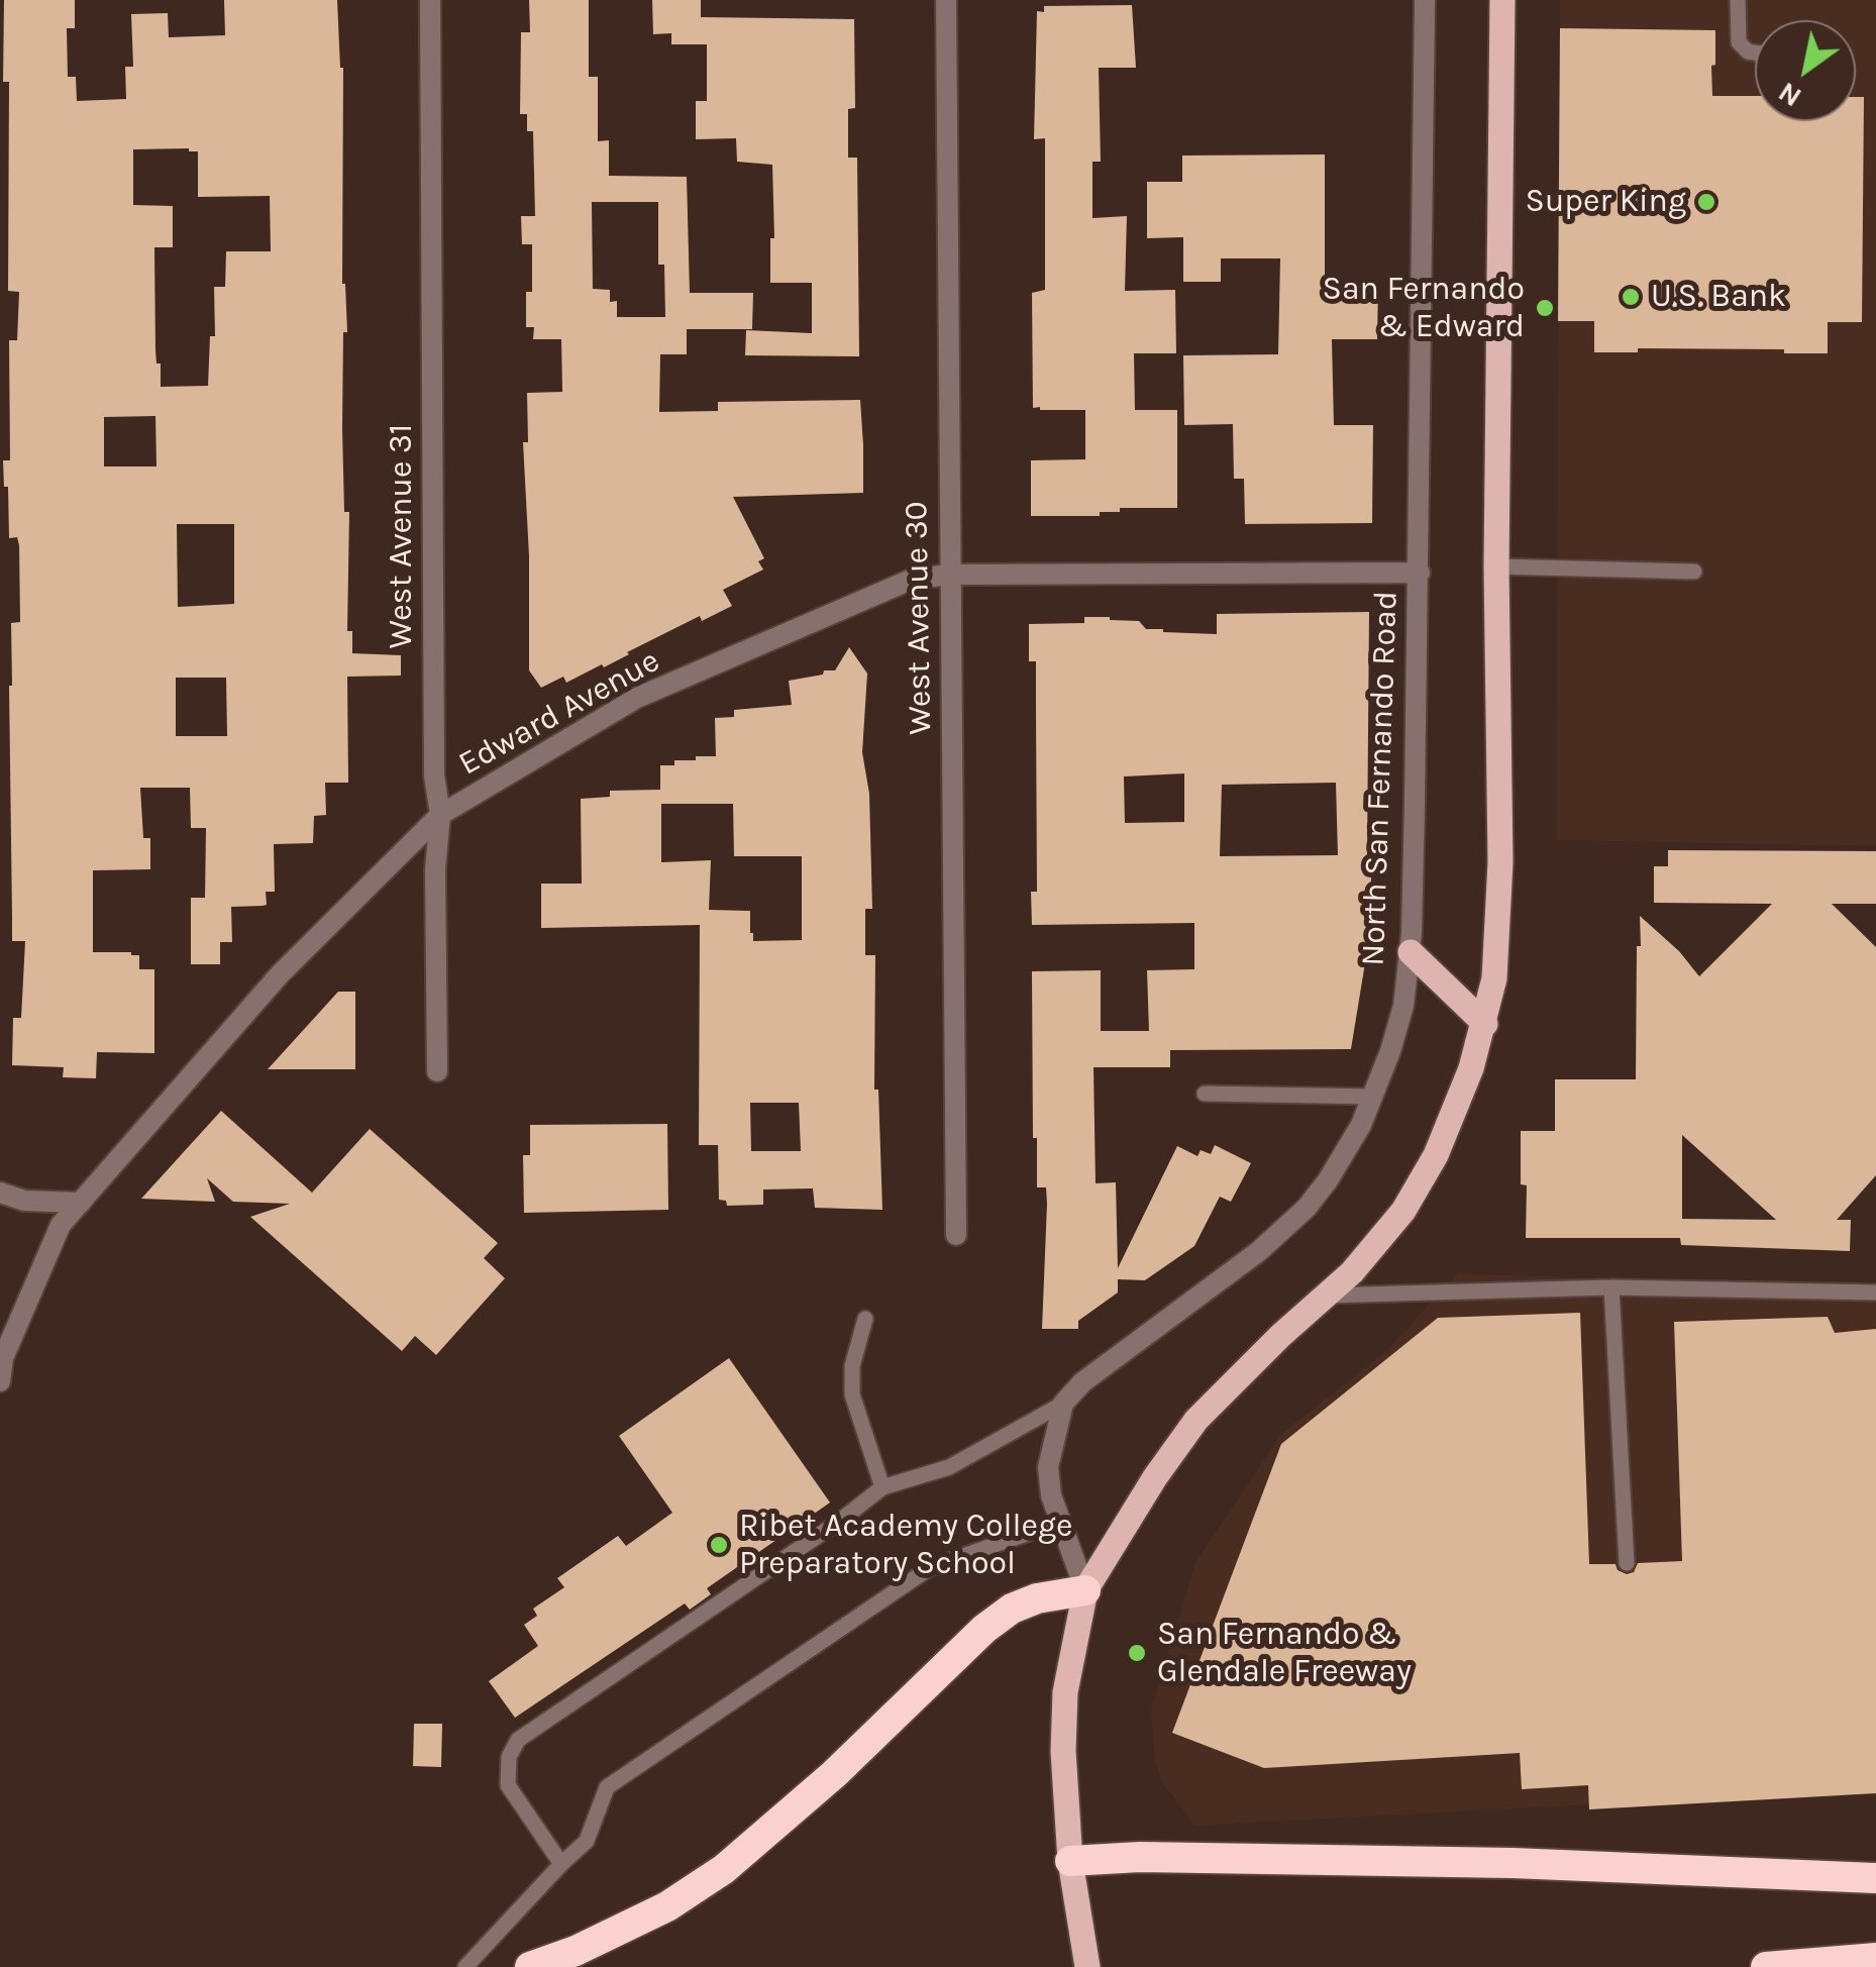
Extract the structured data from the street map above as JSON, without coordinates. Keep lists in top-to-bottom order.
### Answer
{
  "streets": {
    "street": [
      "West Avenue 31",
      "West Avenue 30",
      "Edward Avenue",
      "North San Fernando Road"
    ]
  },
  "crossings": [
    ["West Avenue 31", "Edward Avenue"],
    ["West Avenue 30", "Edward Avenue"],
    ["Edward Avenue", "North San Fernando Road"]
  ],
  "places": [
    "Super King",
    "U.S. Bank",
    "San Fernando & Edward",
    "Ribet Academy College Preparatory School",
    "San Fernando & Glendale Freeway"
  ],
  "north": "bottom left"
}
